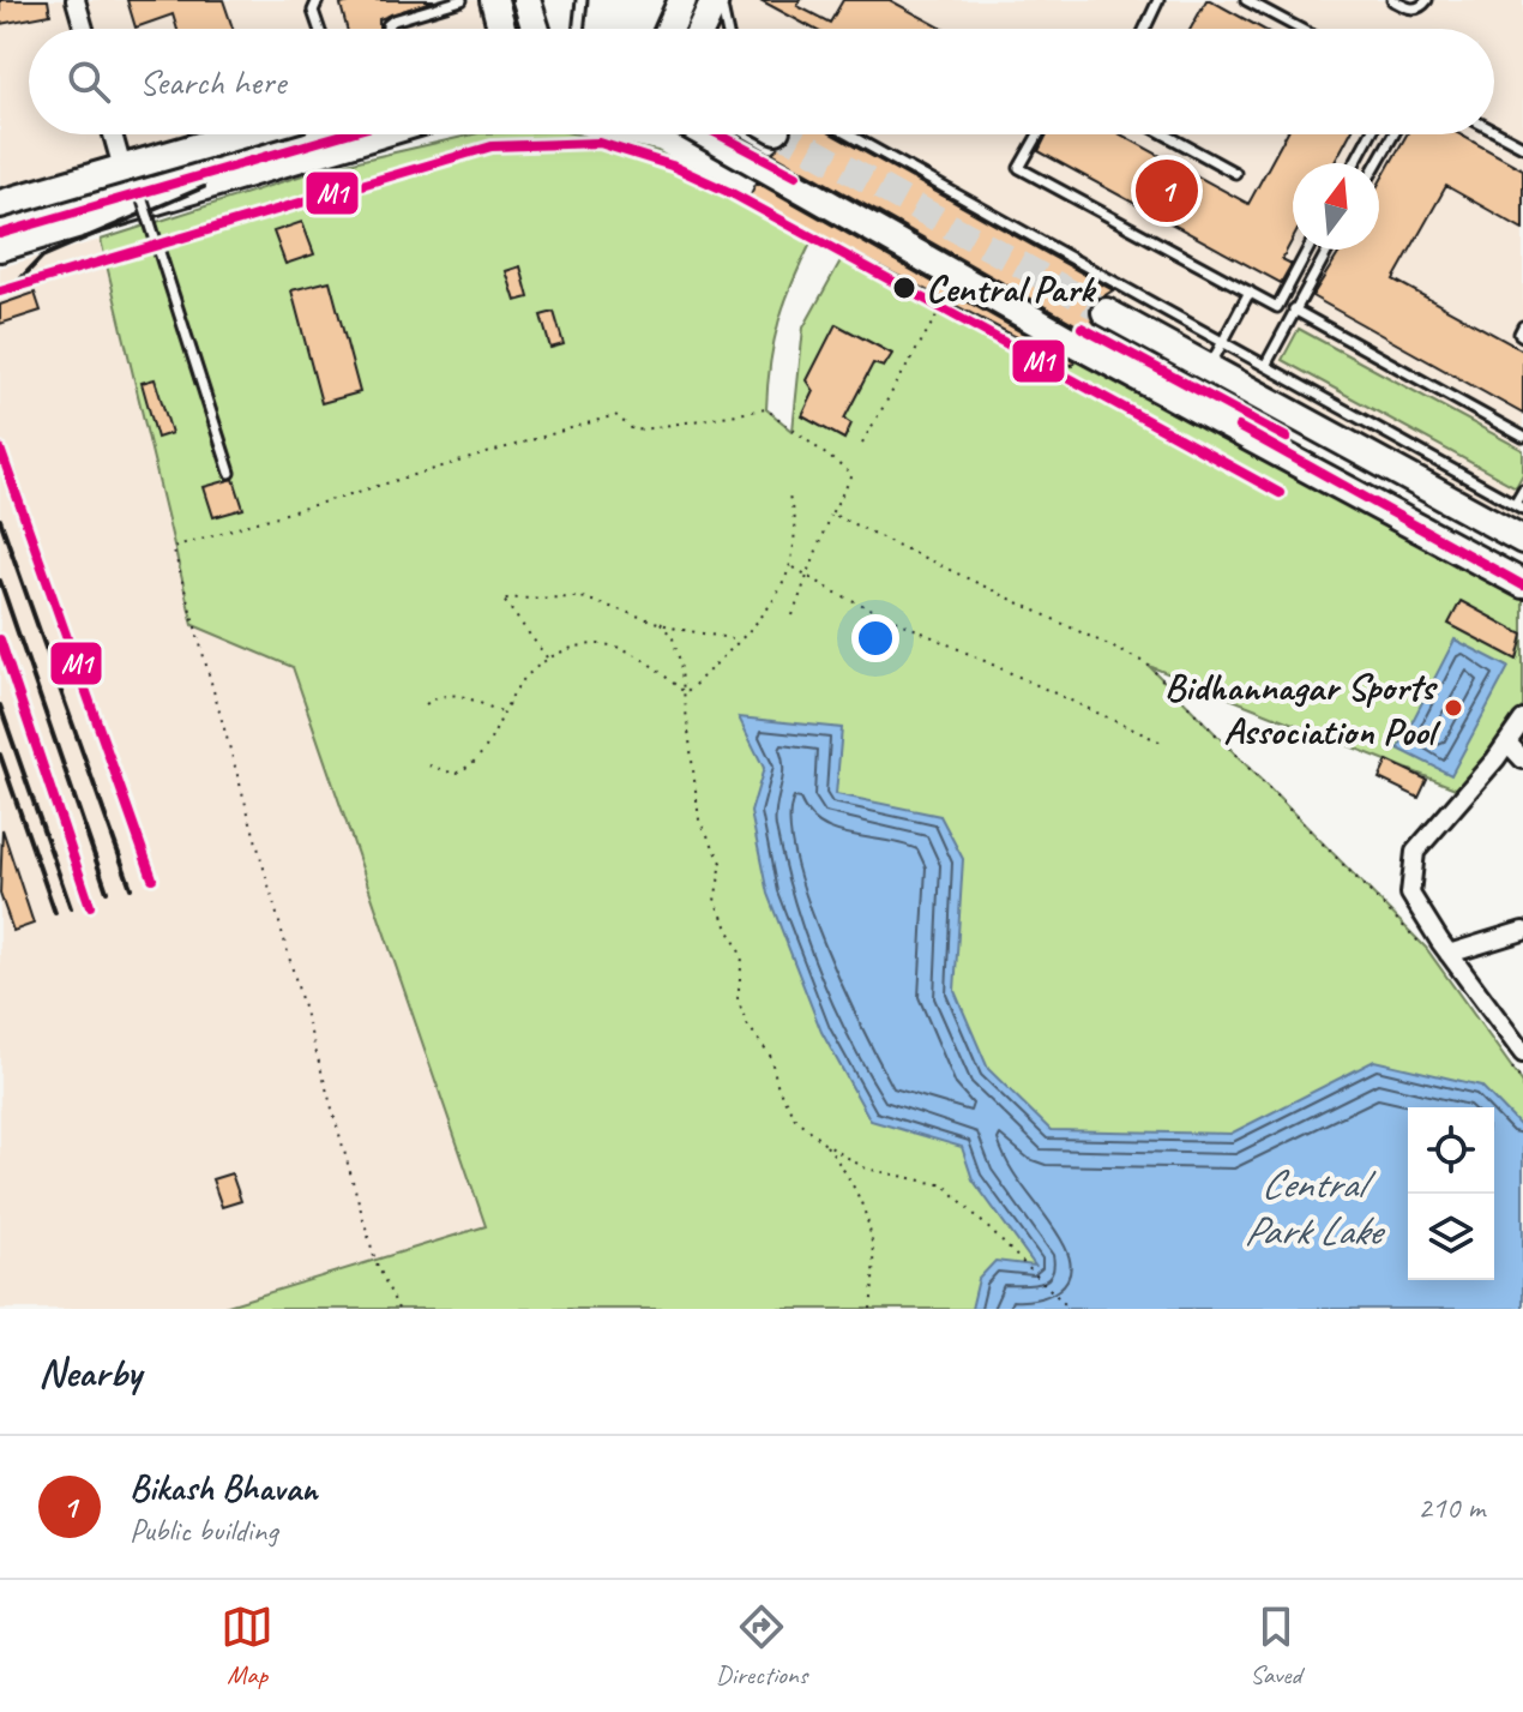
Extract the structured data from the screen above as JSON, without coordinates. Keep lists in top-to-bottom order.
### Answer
{
  "water": ["Central Park Lake"],
  "places": ["Central Park", "Bidhannagar Sports Association Pool"],
  "lines": ["transit line M1"],
  "north": "top",
  "page": {
    "search": "Search here",
    "pins": "1",
    "heading": "Nearby",
    "list": [
      {
        "mark": "1",
        "name": "Bikash Bhavan",
        "note": "Public building",
        "value": "210 m"
      }
    ],
    "nav": ["Map", "Directions", "Saved"]
  }
}
